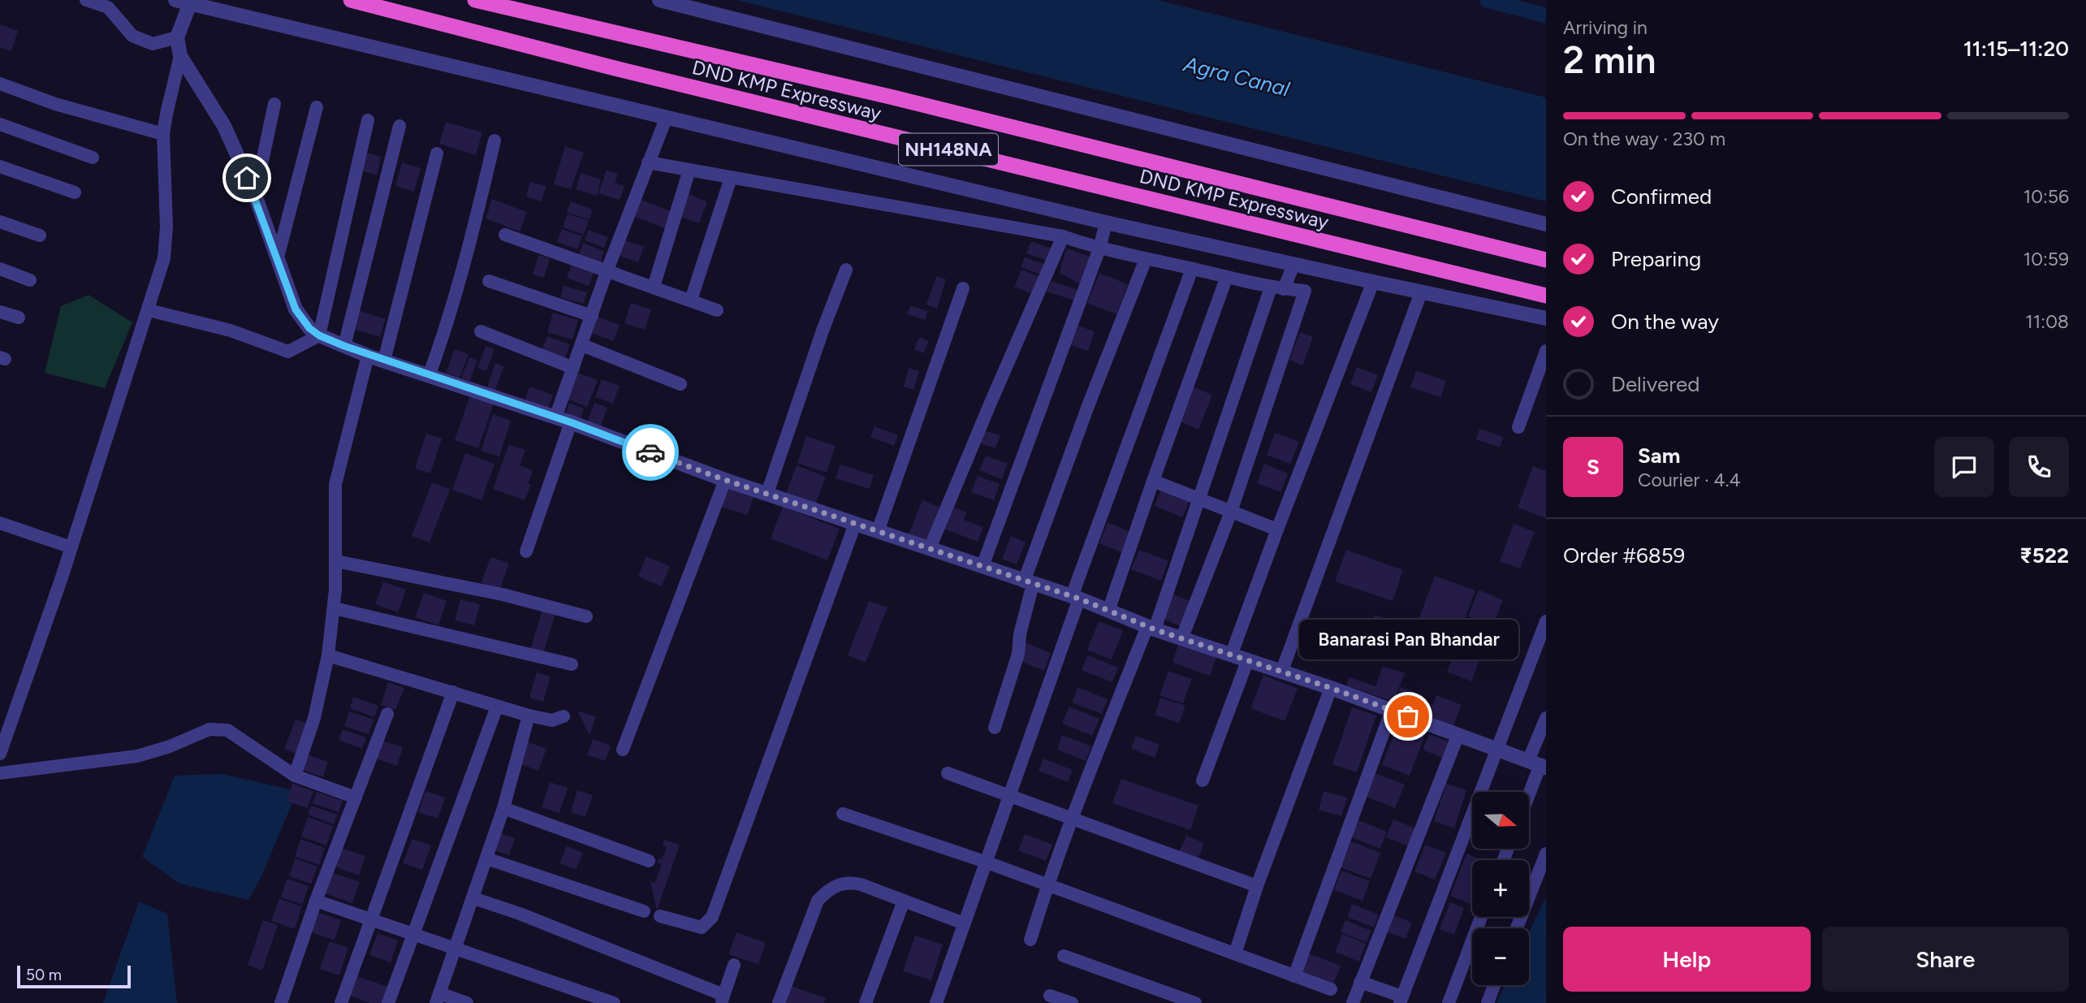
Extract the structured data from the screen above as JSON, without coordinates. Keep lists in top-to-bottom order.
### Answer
{
  "streets": {
    "highway": ["DND KMP Expressway", "NH148NA"]
  },
  "water": ["Agra Canal"],
  "places": ["Banarasi Pan Bhandar"],
  "scale_bar": "50 m",
  "north": "right",
  "page": {
    "heading": ["2 min", "Arriving in", "11:15–11:20"],
    "panel": [
      "Sam",
      "Courier · 4.4",
      "Order #6859",
      "₹522"
    ],
    "bar": "On the way · 230 m",
    "list": [
      ["Confirmed", "10:56"],
      ["Preparing", "10:59"],
      ["On the way", "11:08"],
      "Delivered"
    ],
    "round": "S",
    "bubble": "Banarasi Pan Bhandar",
    "map_buttons": ["+", "−"],
    "buttons": ["Help", "Share"],
    "scale": "50 m"
  }
}
